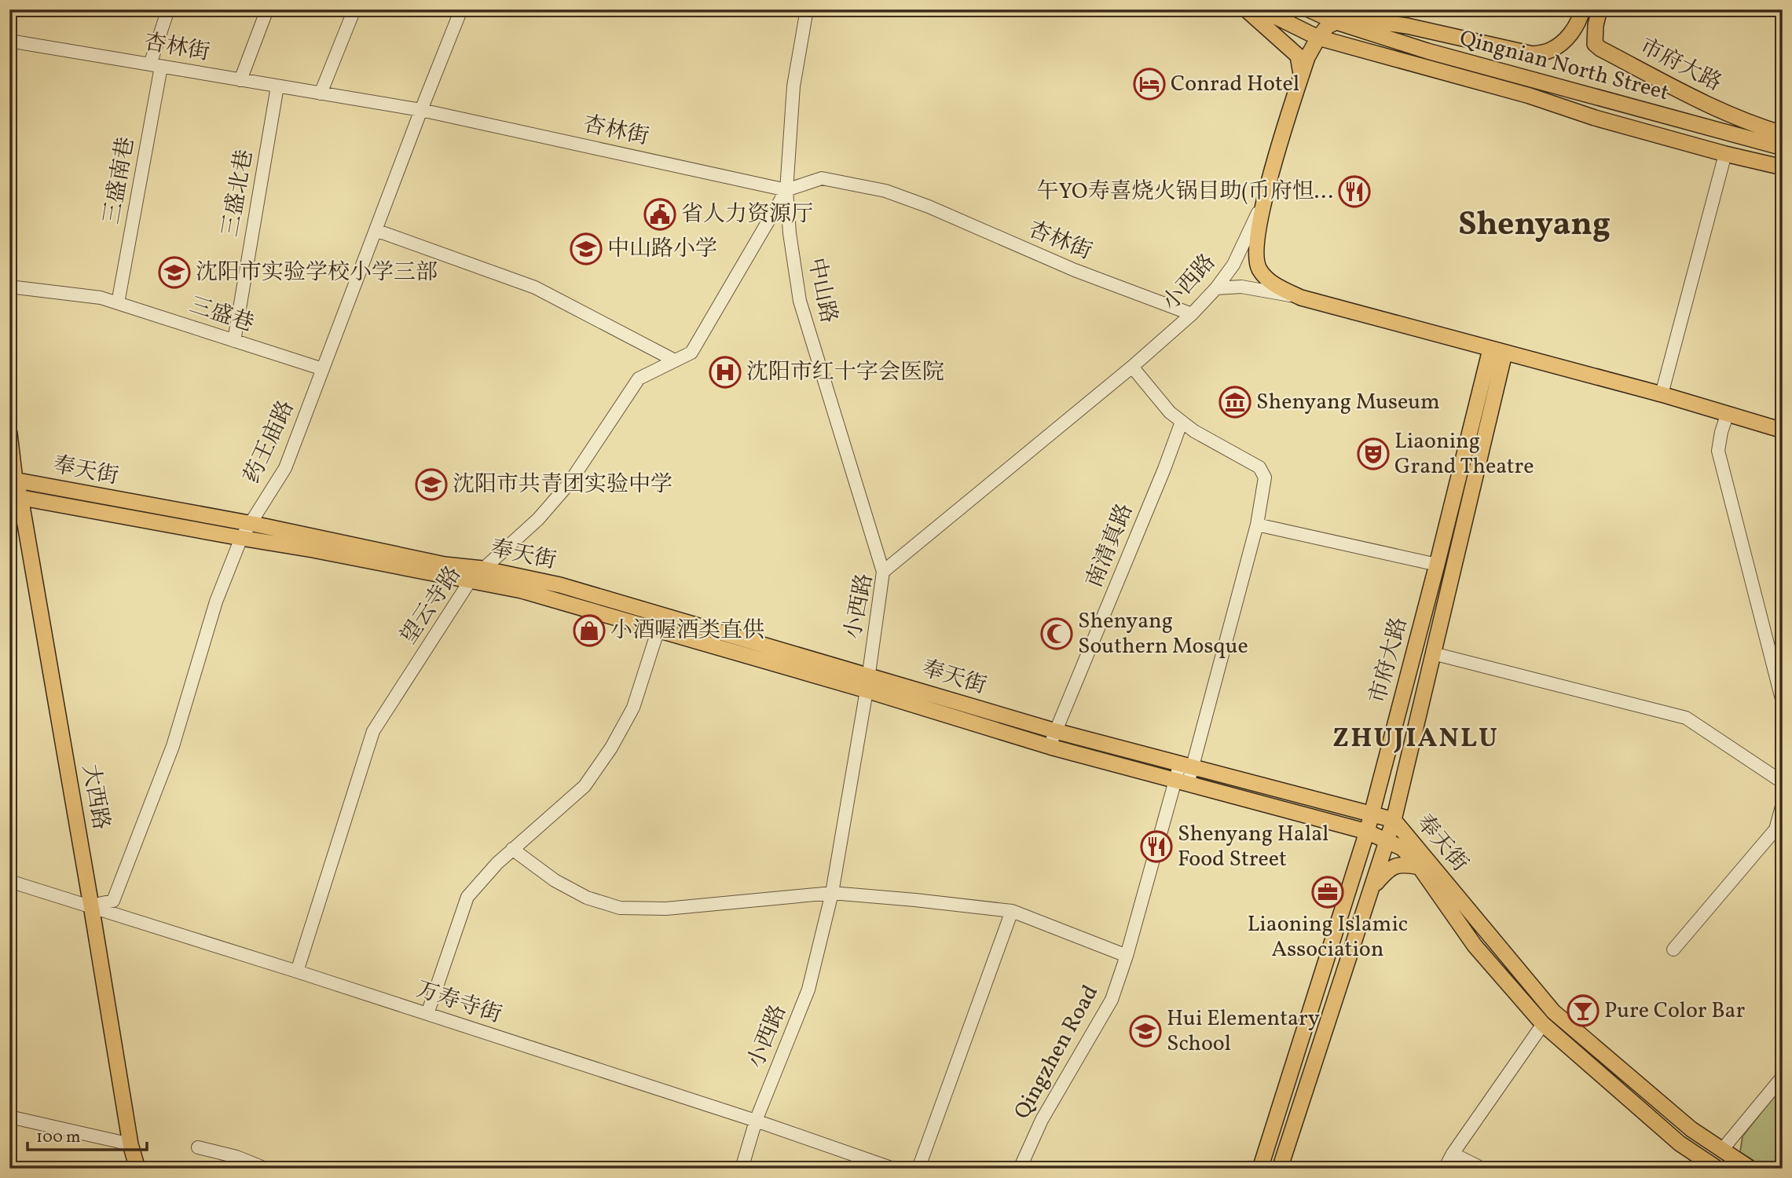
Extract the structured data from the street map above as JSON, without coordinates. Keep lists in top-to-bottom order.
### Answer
{
  "streets": {
    "main road": [
      "市府大路",
      "Qingnian North Street",
      "奉天街",
      "大西路"
    ],
    "street": [
      "杏林街",
      "三盛南巷",
      "三盛北巷",
      "小西路",
      "中山路",
      "三盛巷",
      "药王庙路",
      "南清真路",
      "望云寺路",
      "万寿寺街",
      "Qingzhen Road"
    ]
  },
  "crossings": [
    ["杏林街", "三盛南巷"],
    ["杏林街", "三盛北巷"],
    ["杏林街", "小西路"],
    ["杏林街", "中山路"],
    ["杏林街", "药王庙路"],
    ["杏林街", "望云寺路"],
    ["市府大路", "奉天街"],
    ["三盛南巷", "三盛巷"],
    ["三盛北巷", "三盛巷"],
    ["小西路", "中山路"],
    ["小西路", "奉天街"],
    ["小西路", "万寿寺街"],
    ["小西路", "Qingzhen Road"],
    ["中山路", "望云寺路"],
    ["三盛巷", "药王庙路"],
    ["药王庙路", "奉天街"],
    ["药王庙路", "大西路"],
    ["药王庙路", "万寿寺街"],
    ["奉天街", "南清真路"],
    ["奉天街", "望云寺路"],
    ["奉天街", "大西路"],
    ["奉天街", "Qingzhen Road"],
    ["南清真路", "Qingzhen Road"],
    ["望云寺路", "万寿寺街"],
    ["大西路", "万寿寺街"]
  ],
  "districts": ["Shenyang", "ZHUJIANLU"],
  "places": {
    "hotel": ["Conrad Hotel"],
    "restaurant": ["午YO寿喜烧火锅目助(币府怛...", "Shenyang Halal Food Street"],
    "public building": ["省人力资源厅"],
    "school or university": [
      "中山路小学",
      "沈阳市实验学校小学三部",
      "沈阳市共青团实验中学",
      "Hui Elementary School"
    ],
    "hospital": ["沈阳市红十字会医院"],
    "museum": ["Shenyang Museum"],
    "theatre": ["Liaoning Grand Theatre"],
    "shop": ["小酒喔酒类直供"],
    "mosque": ["Shenyang Southern Mosque"],
    "office": ["Liaoning Islamic Association"],
    "bar": ["Pure Color Bar"]
  },
  "scale_bar": "100 m"
}
